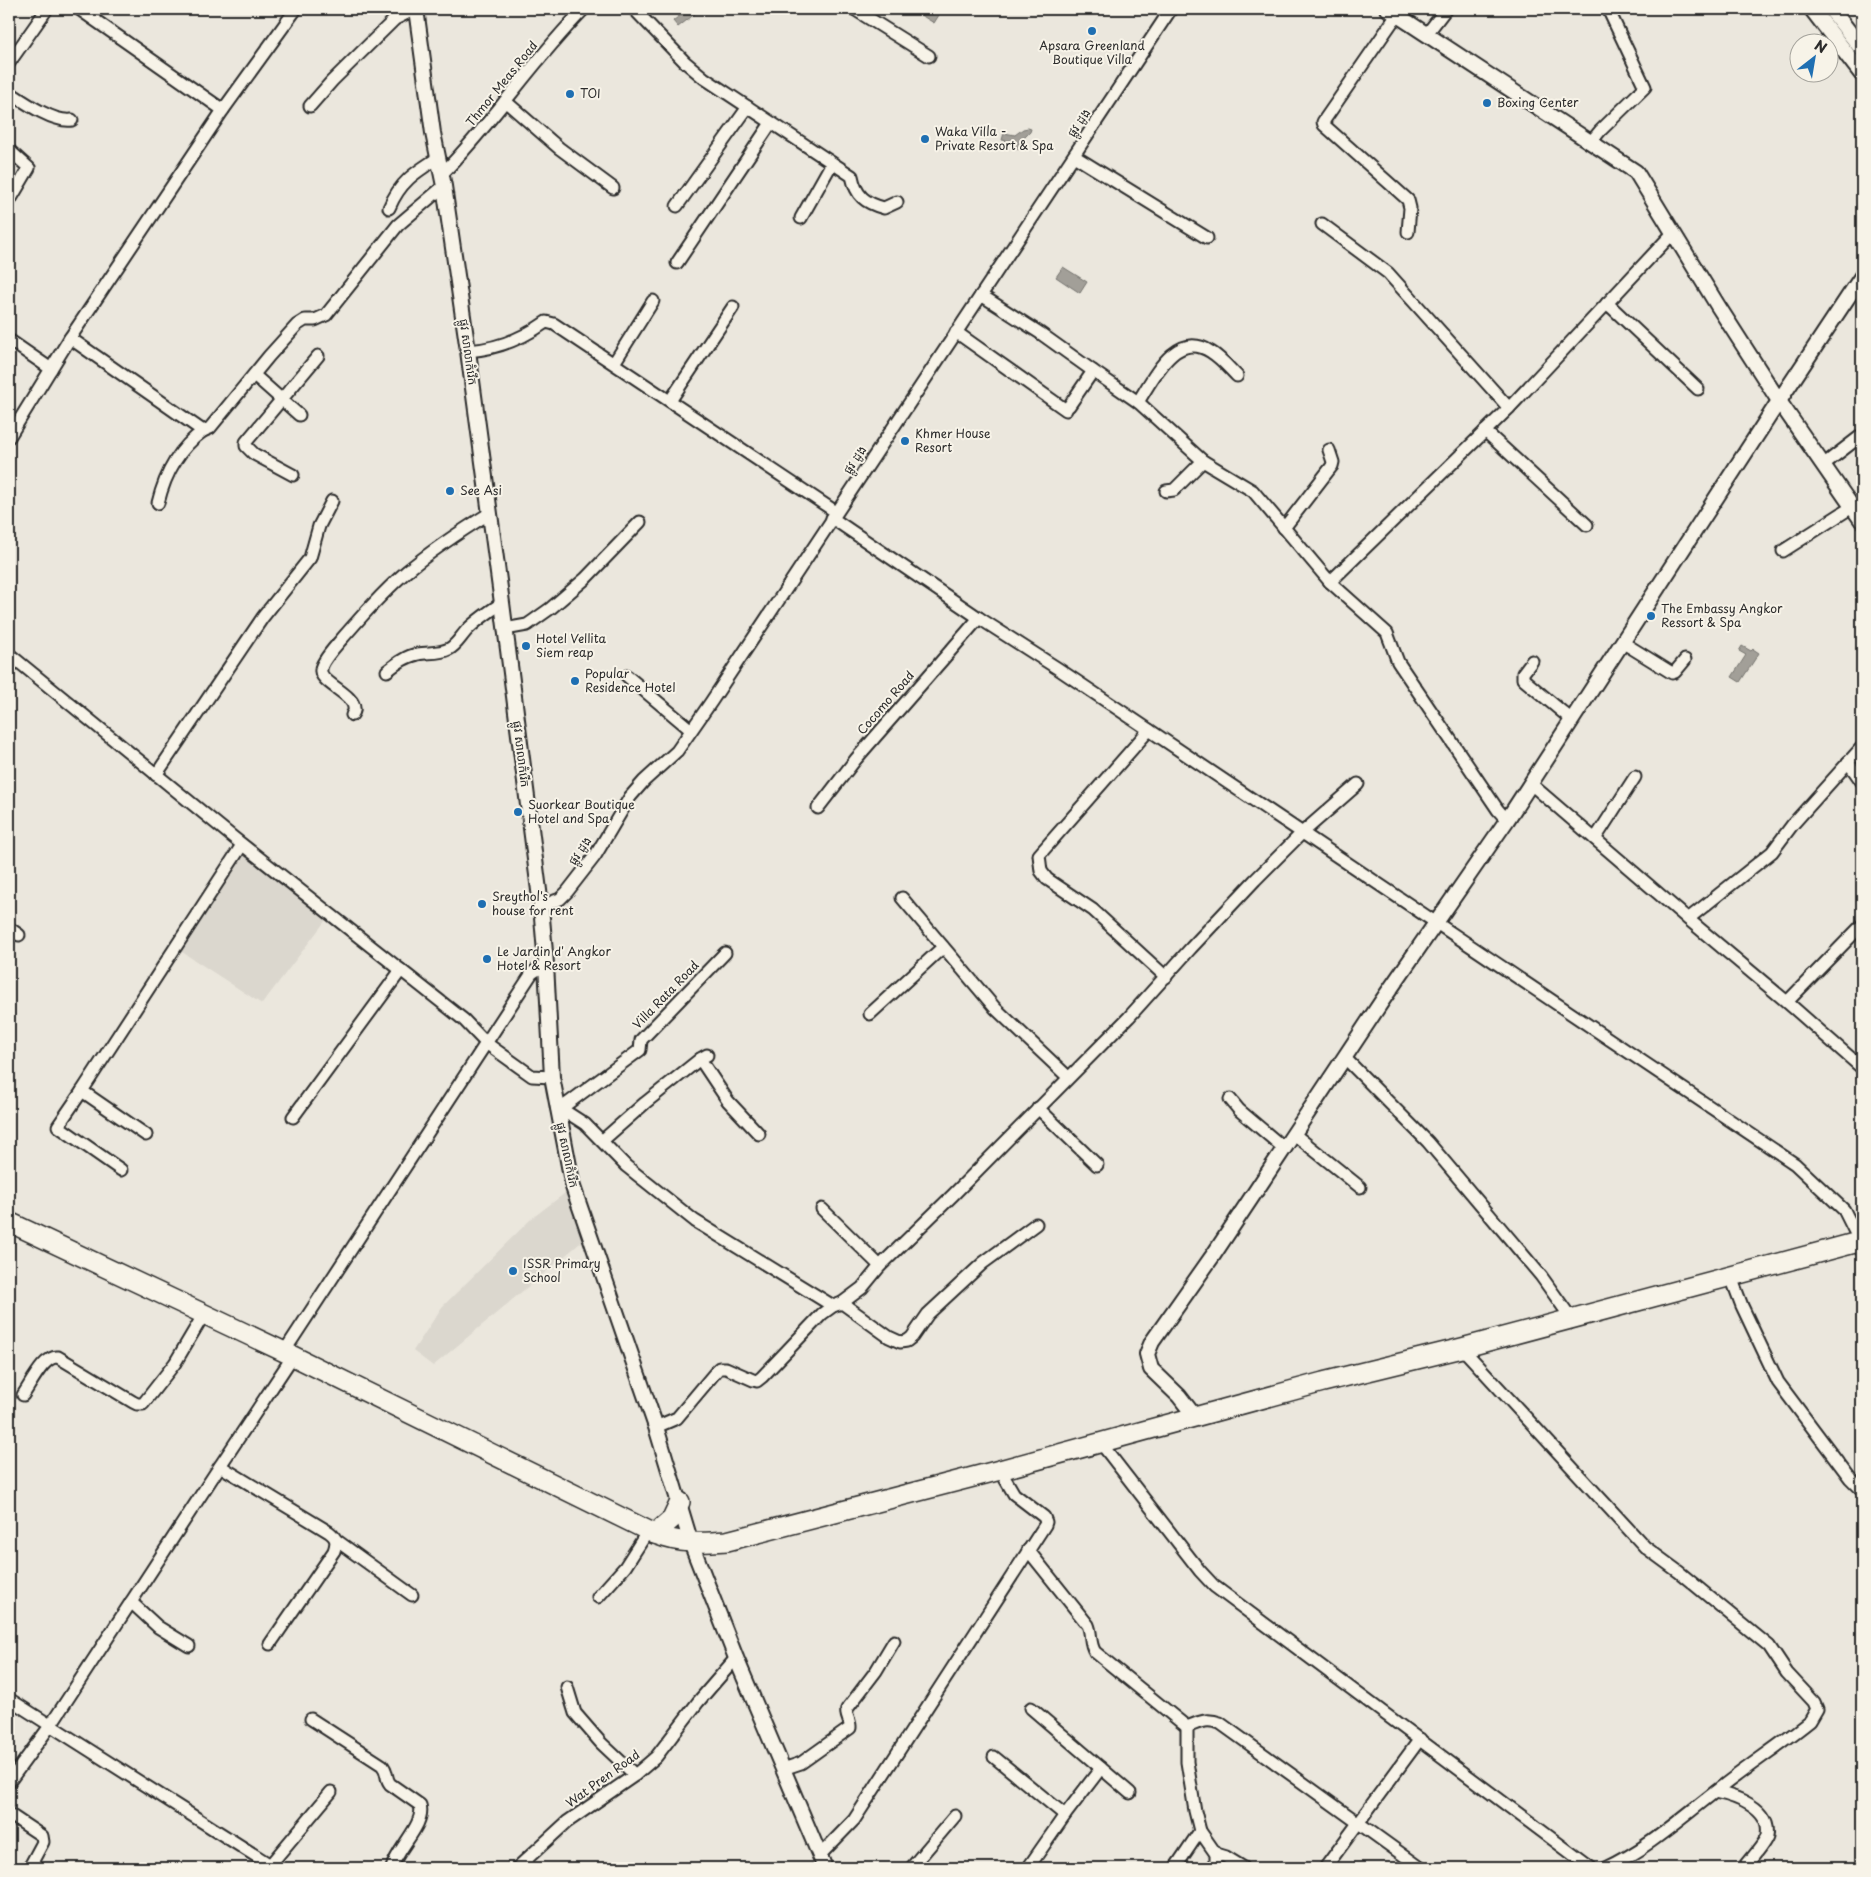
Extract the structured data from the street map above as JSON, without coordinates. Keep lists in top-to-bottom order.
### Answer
{
  "streets": {
    "street": [
      "Thmor Meas Road",
      "ផ្លូវ ដូង",
      "ផ្លូវ សាលាកំរើក",
      "Cocomo Road",
      "Villa Rata Road",
      "Wat Pren Road"
    ]
  },
  "crossings": [
    ["Thmor Meas Road", "ផ្លូវ សាលាកំរើក"],
    ["ផ្លូវ ដូង", "ផ្លូវ សាលាកំរើក"],
    ["ផ្លូវ សាលាកំរើក", "Villa Rata Road"],
    ["ផ្លូវ សាលាកំរើក", "Wat Pren Road"]
  ],
  "places": [
    "Apsara Greenland Boutique Villa",
    "TOI",
    "Boxing Center",
    "Waka Villa - Private Resort & Spa",
    "Khmer House Resort",
    "See Asi",
    "The Embassy Angkor Ressort & Spa",
    "Hotel Vellita Siem reap",
    "Popular Residence Hotel",
    "Suorkear Boutique Hotel and Spa",
    "Sreythol's house for rent",
    "Le Jardin d' Angkor Hotel & Resort",
    "ISSR Primary School"
  ],
  "north": "top right"
}
